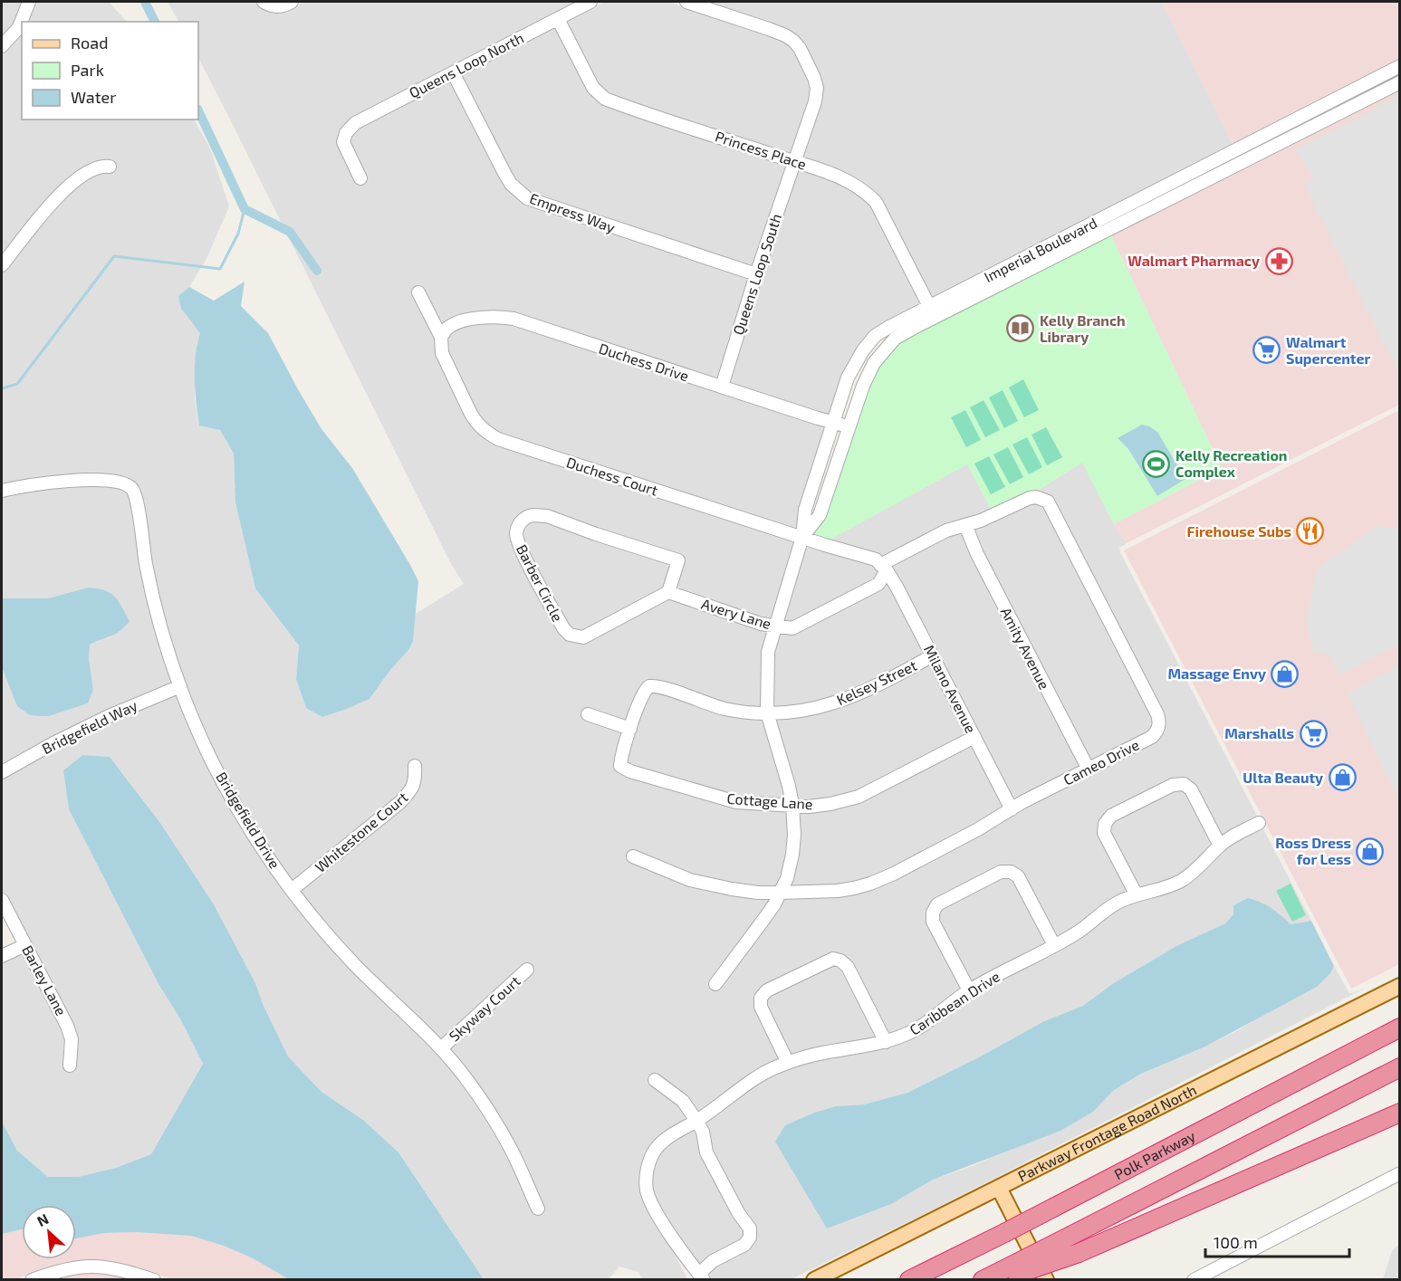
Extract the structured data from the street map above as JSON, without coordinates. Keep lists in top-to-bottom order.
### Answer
{
  "streets": {
    "highway": ["Polk Parkway"],
    "main road": ["Parkway Frontage Road North"],
    "street": [
      "Queens Loop North",
      "Princess Place",
      "Empress Way",
      "Imperial Boulevard",
      "Queens Loop South",
      "Duchess Drive",
      "Duchess Court",
      "Barber Circle",
      "Avery Lane",
      "Amity Avenue",
      "Kelsey Street",
      "Milano Avenue",
      "Bridgefield Way",
      "Cameo Drive",
      "Cottage Lane",
      "Bridgefield Drive",
      "Whitestone Court",
      "Barley Lane",
      "Caribbean Drive",
      "Skyway Court"
    ]
  },
  "crossings": [
    ["Queens Loop North", "Princess Place"],
    ["Queens Loop North", "Empress Way"],
    ["Princess Place", "Imperial Boulevard"],
    ["Princess Place", "Queens Loop South"],
    ["Empress Way", "Queens Loop South"],
    ["Imperial Boulevard", "Duchess Drive"],
    ["Imperial Boulevard", "Duchess Court"],
    ["Imperial Boulevard", "Avery Lane"],
    ["Imperial Boulevard", "Kelsey Street"],
    ["Imperial Boulevard", "Cameo Drive"],
    ["Imperial Boulevard", "Cottage Lane"],
    ["Queens Loop South", "Duchess Drive"],
    ["Duchess Drive", "Duchess Court"],
    ["Duchess Court", "Avery Lane"],
    ["Duchess Court", "Milano Avenue"],
    ["Duchess Court", "Cameo Drive"],
    ["Barber Circle", "Avery Lane"],
    ["Avery Lane", "Milano Avenue"],
    ["Avery Lane", "Cameo Drive"],
    ["Amity Avenue", "Cameo Drive"],
    ["Kelsey Street", "Milano Avenue"],
    ["Kelsey Street", "Cottage Lane"],
    ["Milano Avenue", "Cameo Drive"],
    ["Milano Avenue", "Cottage Lane"],
    ["Bridgefield Way", "Bridgefield Drive"],
    ["Bridgefield Drive", "Whitestone Court"],
    ["Bridgefield Drive", "Skyway Court"]
  ],
  "places": {
    "pharmacy": ["Walmart Pharmacy"],
    "library": ["Kelly Branch Library"],
    "supermarket": ["Walmart Supercenter", "Marshalls"],
    "sports": ["Kelly Recreation Complex"],
    "restaurant": ["Firehouse Subs"],
    "shop": ["Massage Envy", "Ulta Beauty", "Ross Dress for Less"]
  },
  "legend": ["Road", "Park", "Water"],
  "scale_bar": "100 m",
  "north": "top left"
}
